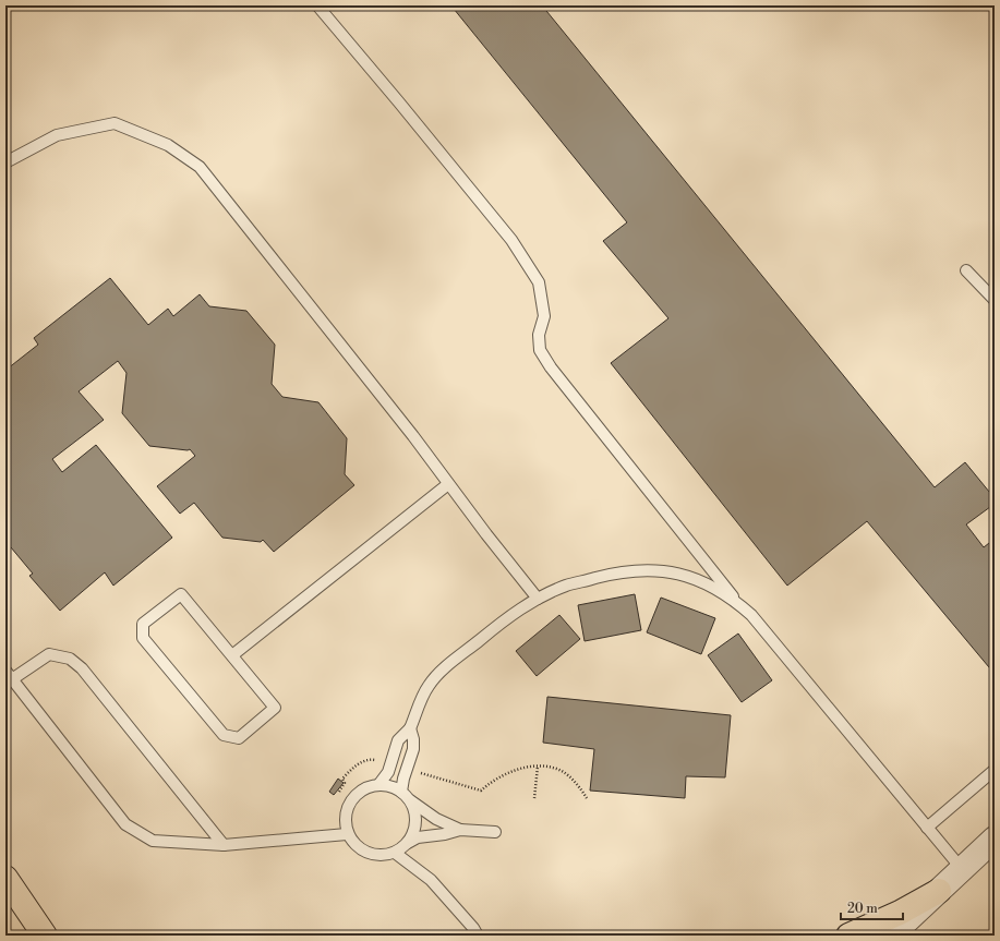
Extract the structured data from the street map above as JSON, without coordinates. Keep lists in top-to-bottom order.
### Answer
{
  "scale_bar": "20 m"
}
